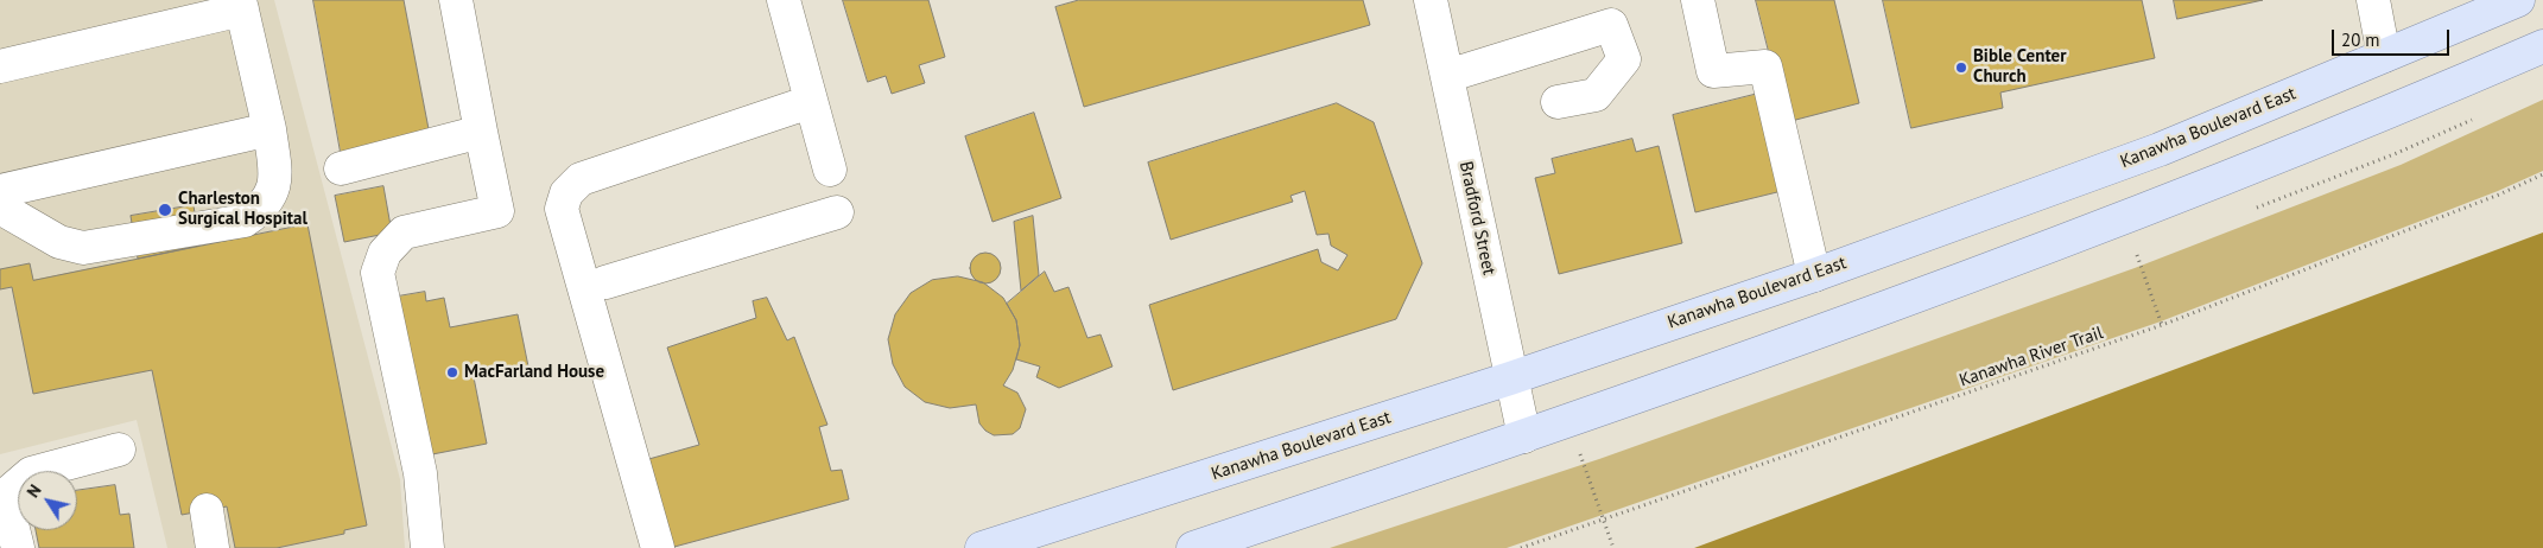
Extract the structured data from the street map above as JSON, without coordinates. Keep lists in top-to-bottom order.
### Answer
{
  "streets": {
    "main road": ["Kanawha Boulevard East"],
    "street": ["Bradford Street"],
    "path": ["Kanawha River Trail"]
  },
  "crossings": [
    ["Kanawha Boulevard East", "Bradford Street"]
  ],
  "places": ["Bible Center Church", "Charleston Surgical Hospital", "MacFarland House"],
  "scale_bar": "20 m",
  "north": "top left"
}
